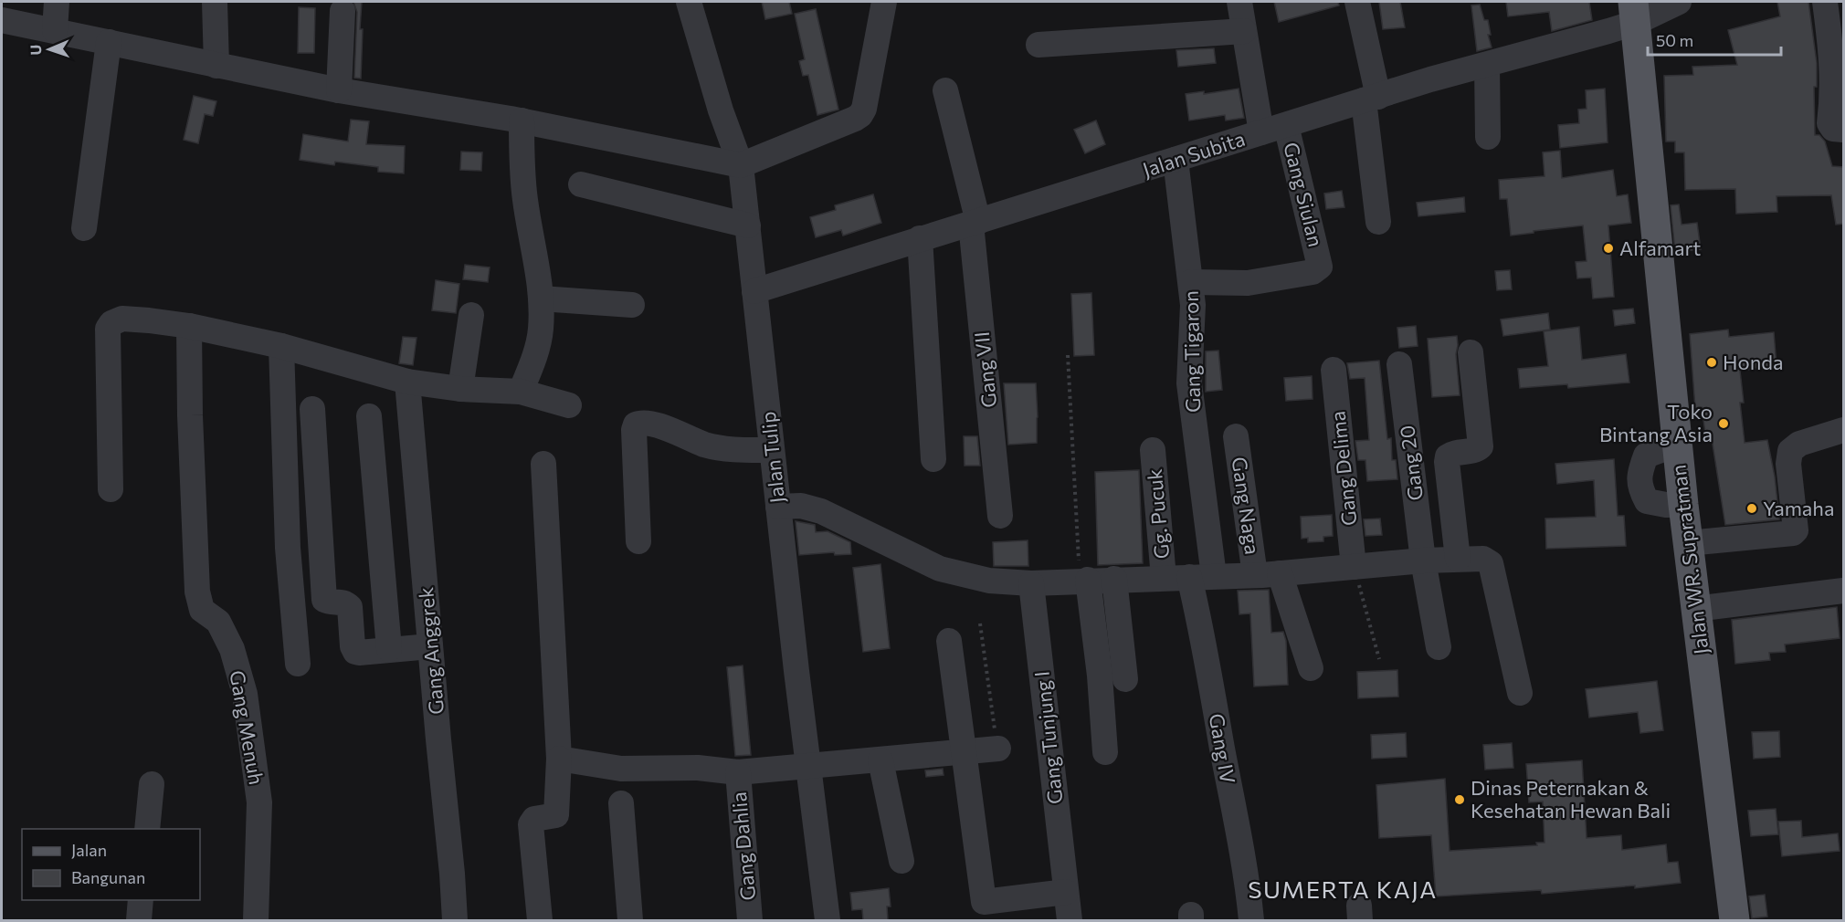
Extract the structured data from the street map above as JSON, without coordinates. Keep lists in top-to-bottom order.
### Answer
{
  "streets": {
    "main road": ["Jalan WR. Supratman"],
    "street": [
      "Jalan Subita",
      "Gang Siulan",
      "Gang Tigaron",
      "Gang VII",
      "Jalan Tulip",
      "Gang 20",
      "Gang Delima",
      "Gang Naga",
      "Gg. Pucuk",
      "Gang Anggrek",
      "Gang Menuh",
      "Gang Tunjung I",
      "Gang IV",
      "Gang Dahlia"
    ]
  },
  "crossings": [
    ["Jalan Subita", "Gang Siulan"],
    ["Jalan Subita", "Gang Tigaron"],
    ["Jalan Subita", "Gang VII"],
    ["Jalan Subita", "Jalan Tulip"],
    ["Jalan Subita", "Jalan WR. Supratman"],
    ["Gang Siulan", "Gang Tigaron"],
    ["Gang Tigaron", "Gg. Pucuk"],
    ["Gang Tigaron", "Gang IV"],
    ["Gg. Pucuk", "Gang IV"]
  ],
  "districts": ["SUMERTA KAJA"],
  "places": [
    "Alfamart",
    "Honda",
    "Toko Bintang Asia",
    "Yamaha",
    "Dinas Peternakan & Kesehatan Hewan Bali"
  ],
  "legend": ["Jalan", "Bangunan"],
  "scale_bar": "50 m",
  "north": "left"
}
